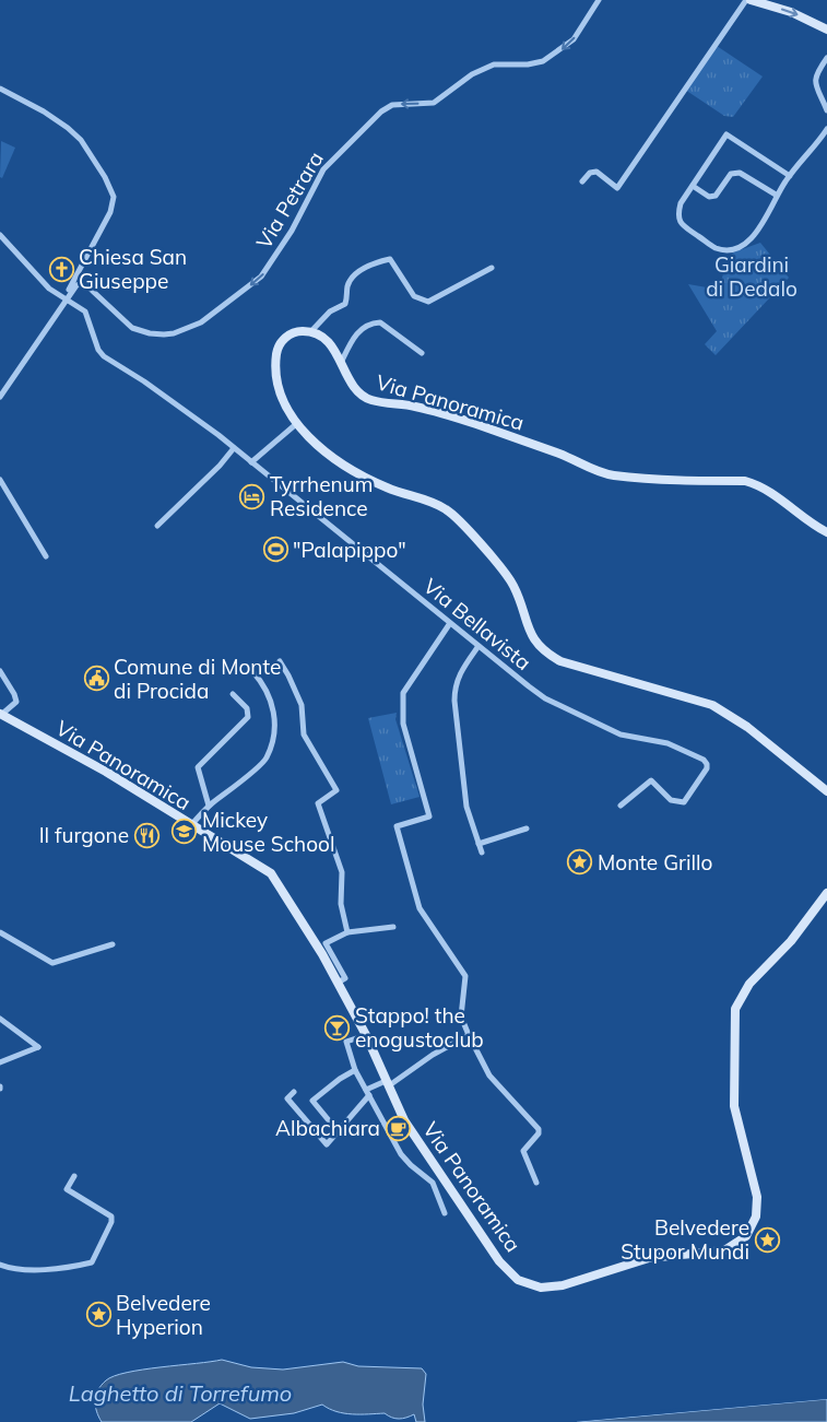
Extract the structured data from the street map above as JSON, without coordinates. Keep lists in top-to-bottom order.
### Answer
{
  "streets": {
    "street": ["Via Petrara", "Via Panoramica", "Via Bellavista"]
  },
  "crossings": [
    ["Via Petrara", "Via Bellavista"]
  ],
  "one_way": ["Via Petrara"],
  "water": ["Laghetto di Torrefumo"],
  "parks": ["Giardini di Dedalo"],
  "places": {
    "church": ["Chiesa San Giuseppe"],
    "hotel": ["Tyrrhenum Residence"],
    "sports": ["\"Palapippo\""],
    "public building": ["Comune di Monte di Procida"],
    "school or university": ["Mickey Mouse School"],
    "restaurant": ["Il furgone"],
    "place": ["Monte Grillo", "Belvedere Stupor Mundi", "Belvedere Hyperion"],
    "bar": ["Stappo! the enogustoclub"],
    "cafe": ["Albachiara"]
  }
}
